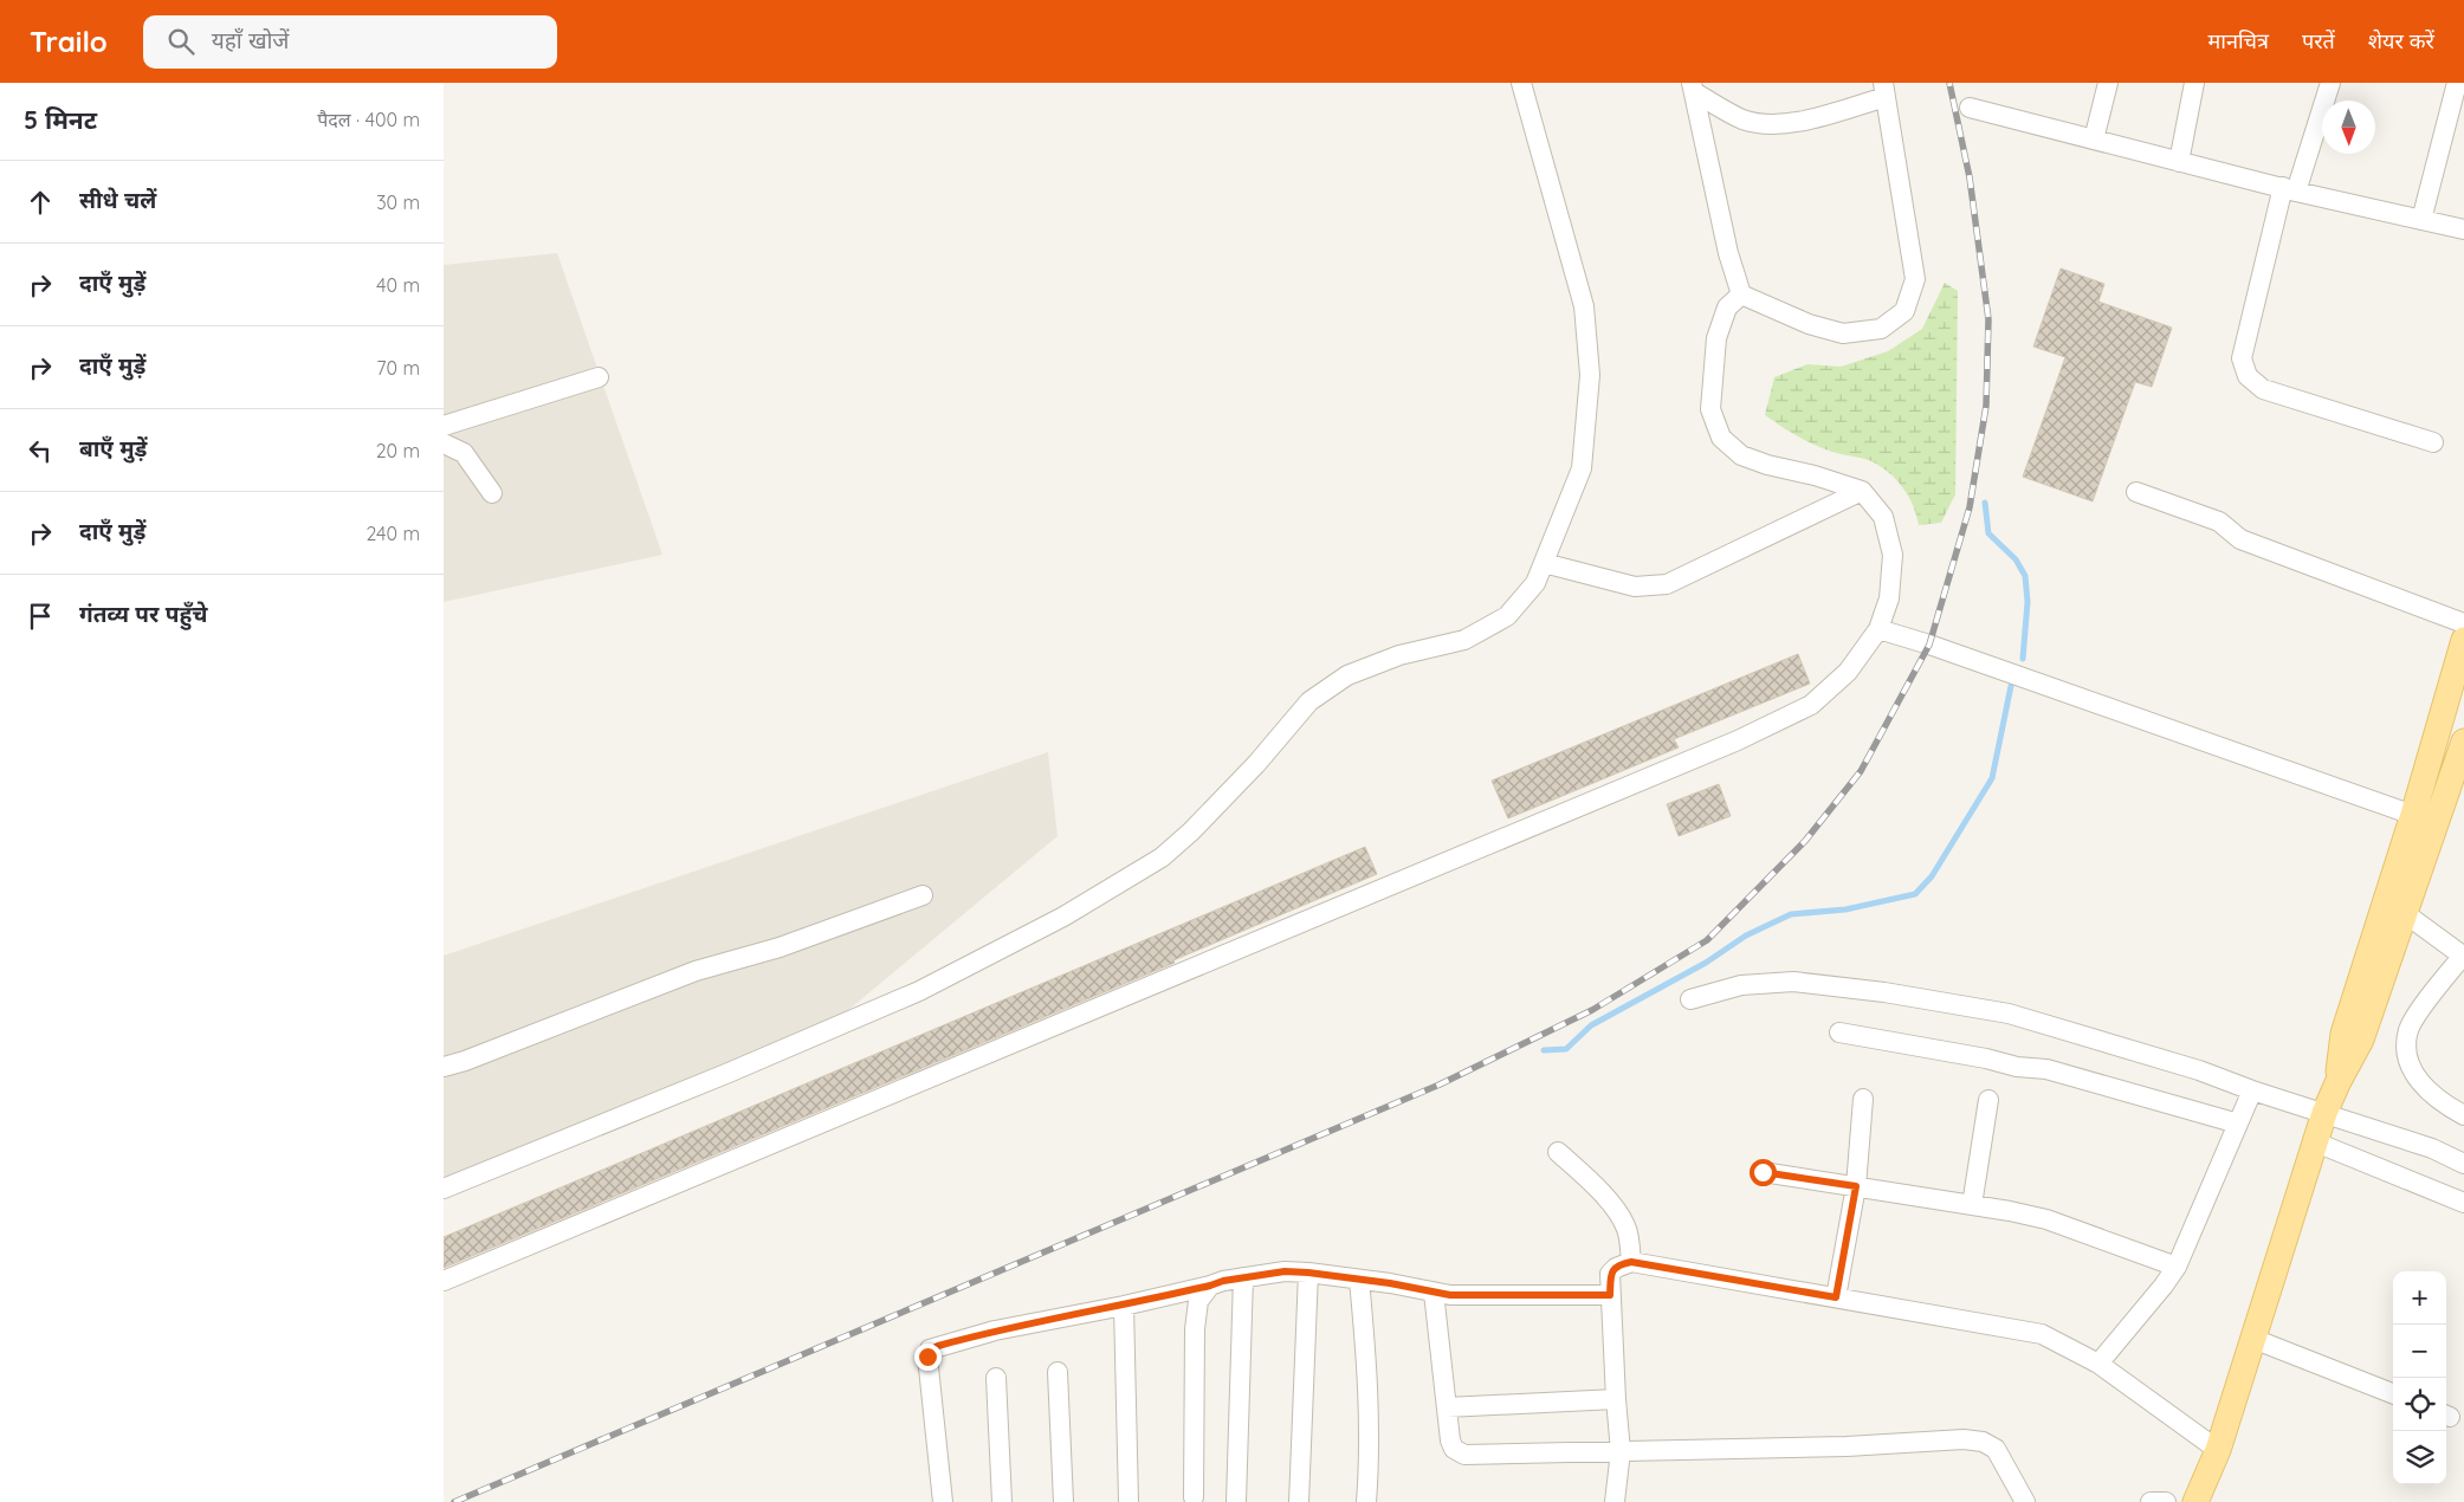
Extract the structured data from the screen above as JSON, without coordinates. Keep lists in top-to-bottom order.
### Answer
{
  "north": "bottom",
  "page": {
    "header": "Trailo",
    "search": "यहाँ खोजें",
    "nav": ["मानचित्र", "परतें", "शेयर करें"],
    "heading": ["5 मिनट", "पैदल · 400 m"],
    "list": [
      ["सीधे चलें", "30 m"],
      ["दाएँ मुड़ें", "40 m"],
      ["दाएँ मुड़ें", "70 m"],
      ["बाएँ मुड़ें", "20 m"],
      ["दाएँ मुड़ें", "240 m"],
      "गंतव्य पर पहुँचे"
    ],
    "map_buttons": ["+", "−"]
  }
}
